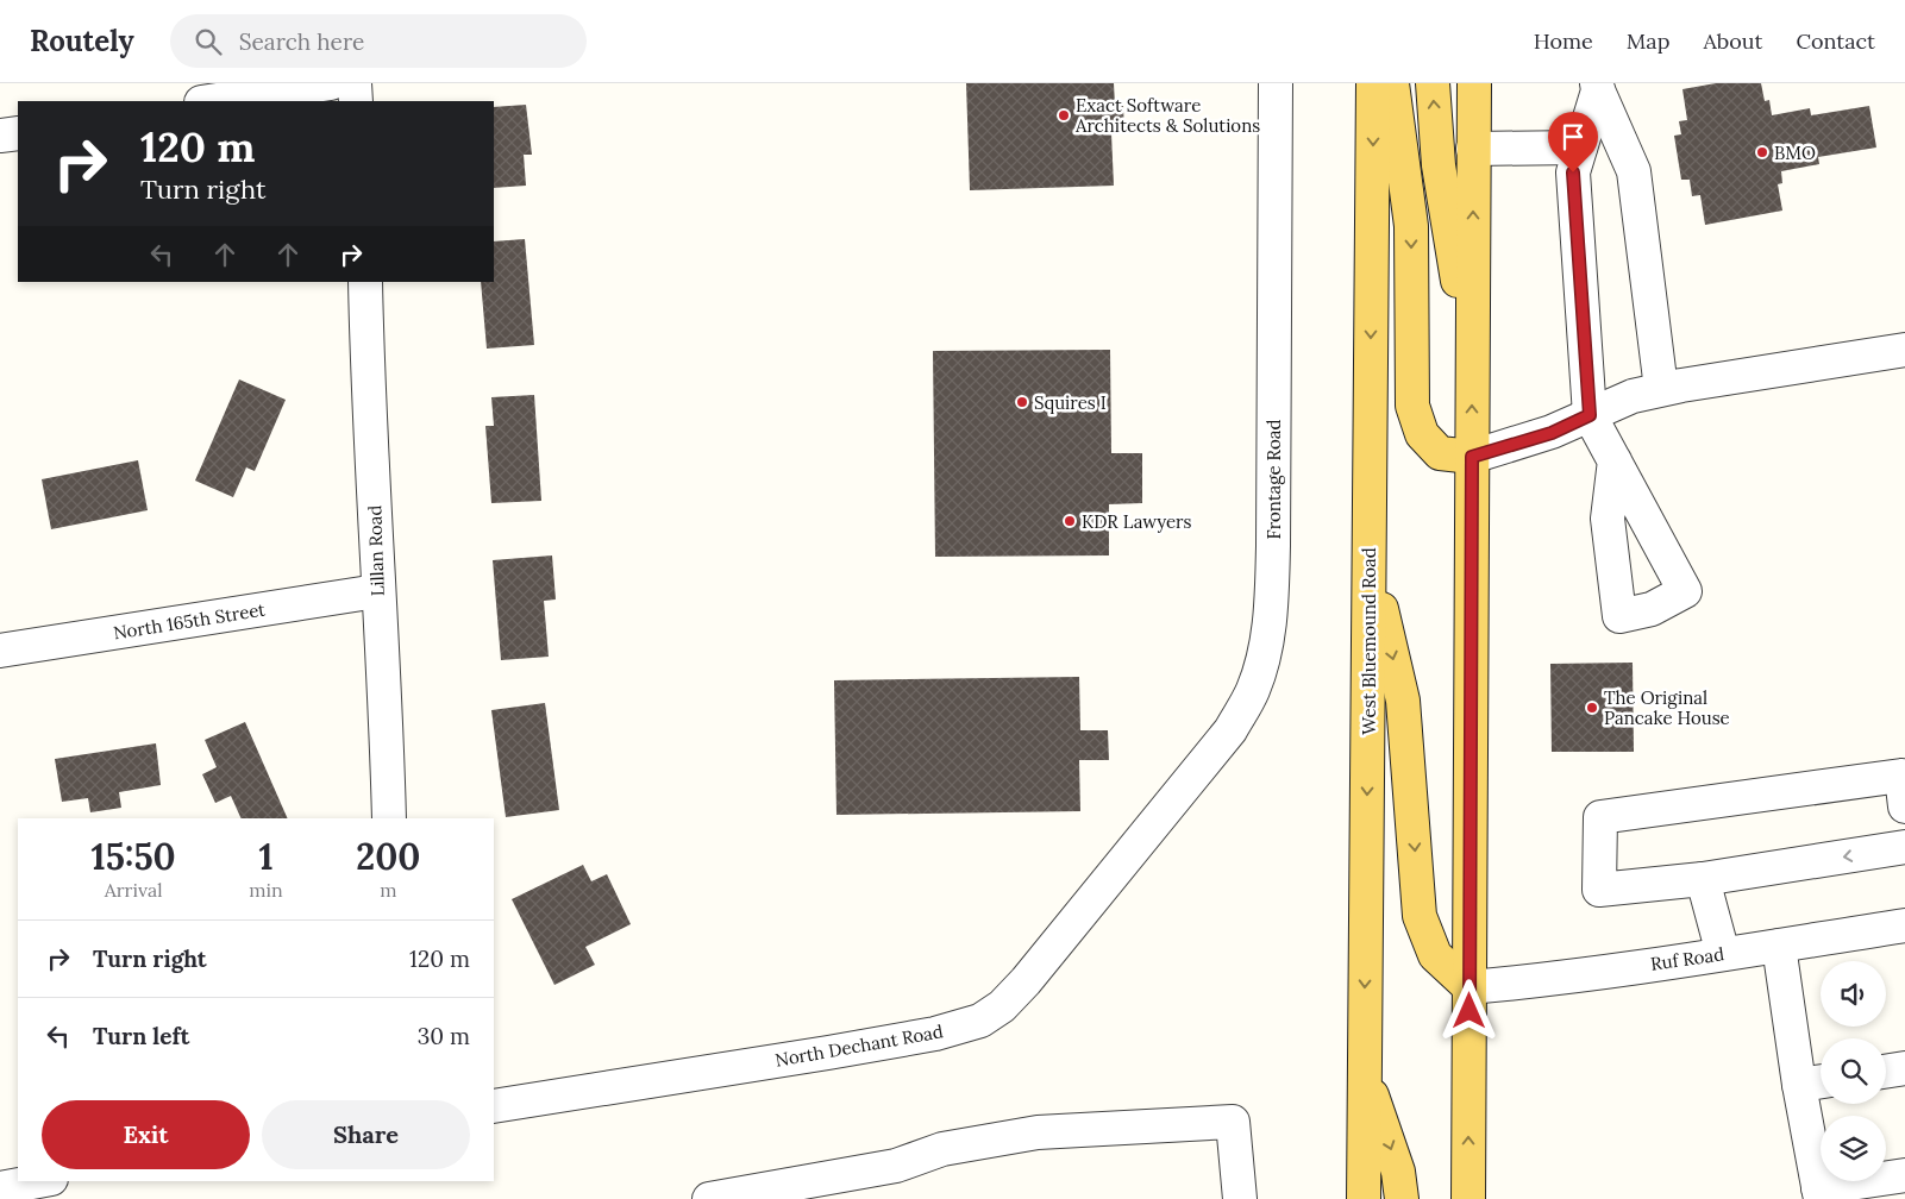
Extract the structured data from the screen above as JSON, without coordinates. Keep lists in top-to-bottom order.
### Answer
{
  "streets": {
    "main road": ["West Bluemound Road"],
    "street": [
      "Frontage Road",
      "Lillan Road",
      "North 165th Street",
      "Ruf Road",
      "North Dechant Road"
    ]
  },
  "crossings": [
    ["Frontage Road", "North Dechant Road"],
    ["Lillan Road", "North 165th Street"]
  ],
  "places": [
    "Exact Software Architects & Solutions",
    "BMO",
    "Squires I",
    "KDR Lawyers",
    "The Original Pancake House"
  ],
  "page": {
    "header": "Routely",
    "search": "Search here",
    "nav": [
      "Home",
      "Map",
      "About",
      "Contact"
    ],
    "turn": ["120 m", "Turn right"],
    "eta": [
      "15:50",
      "Arrival",
      "1",
      "min",
      "200",
      "m"
    ],
    "list": [
      {
        "name": "Turn right",
        "value": "120 m"
      },
      {
        "name": "Turn left",
        "value": "30 m"
      }
    ],
    "buttons": ["Exit", "Share"]
  }
}
